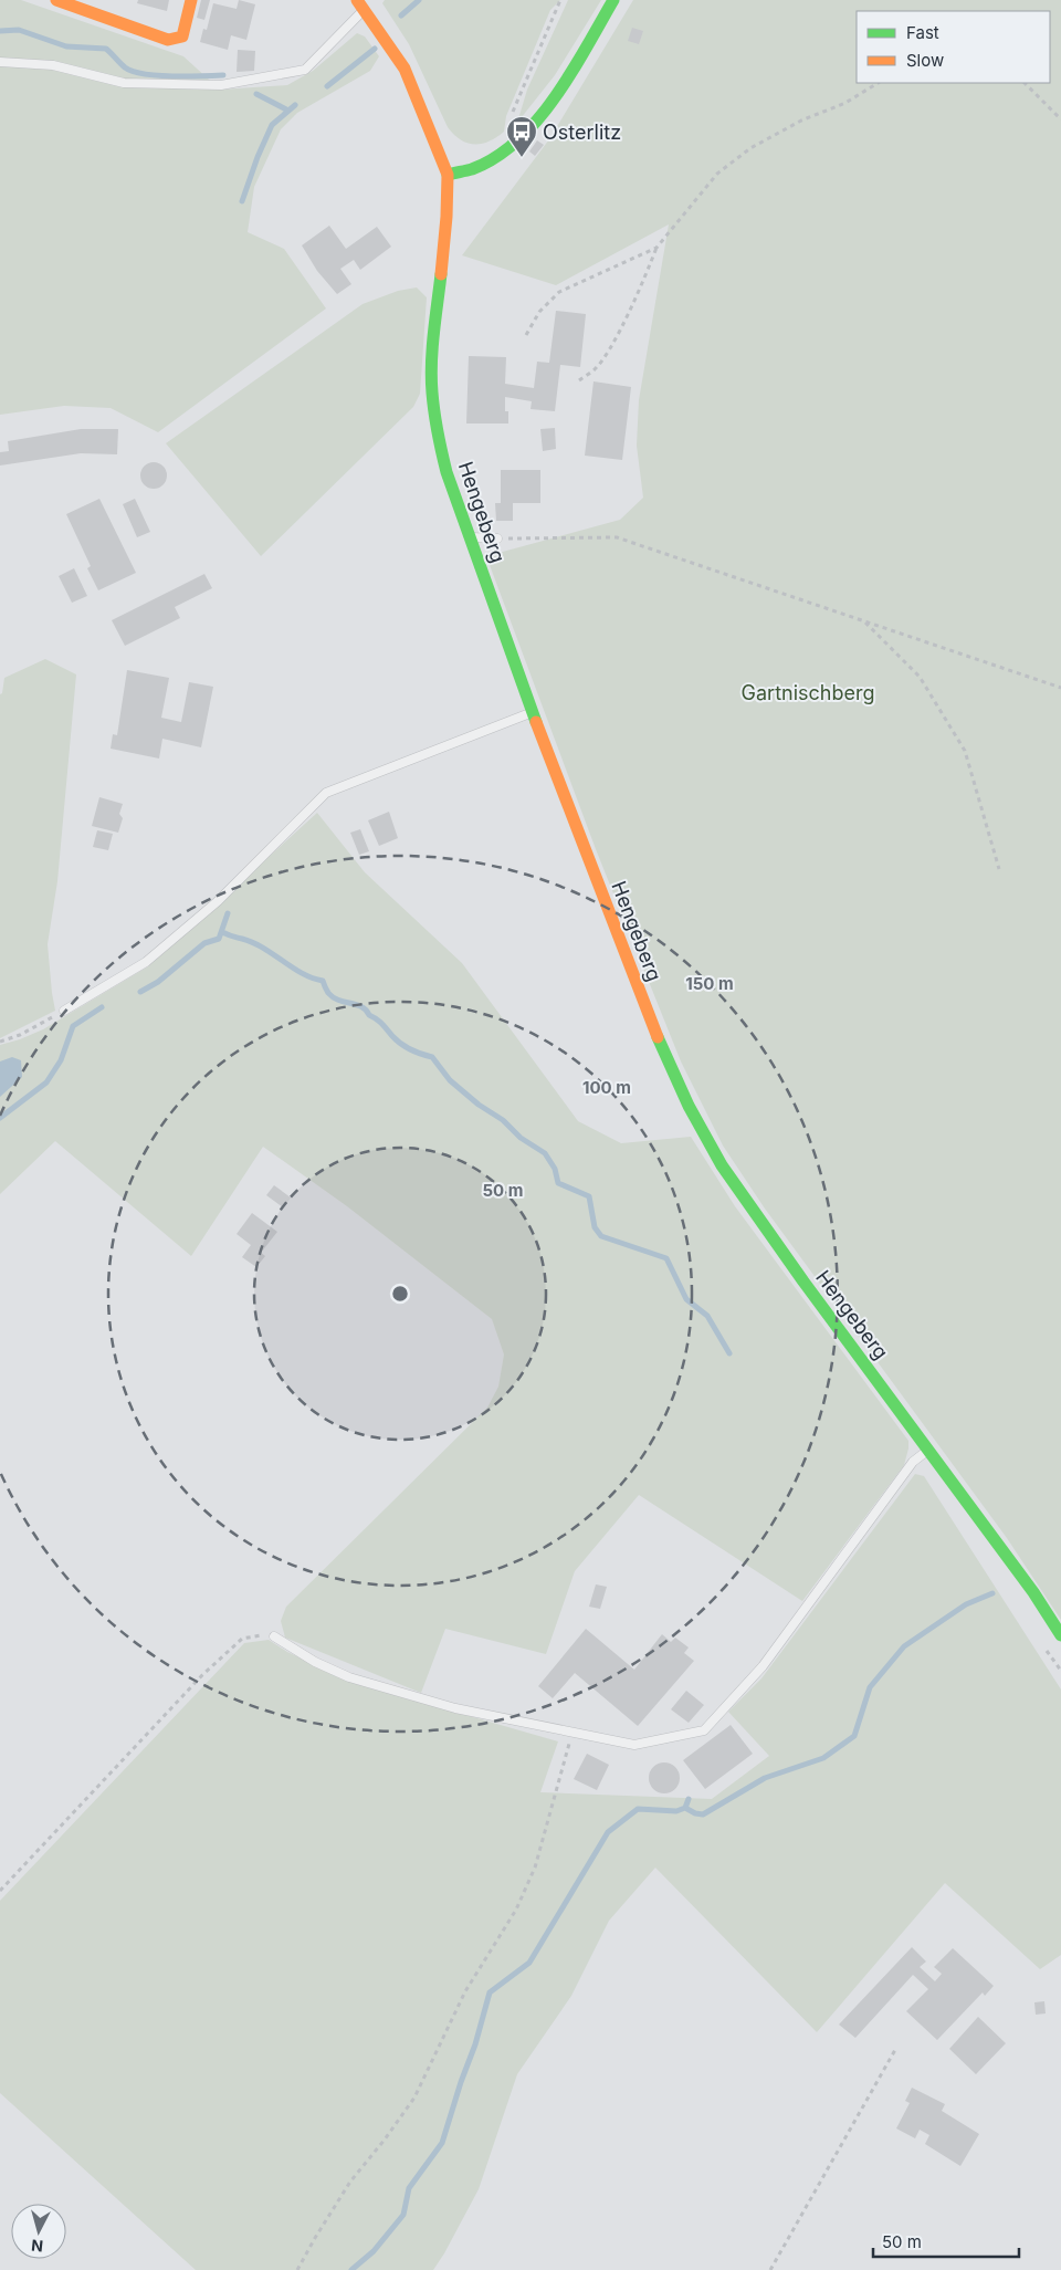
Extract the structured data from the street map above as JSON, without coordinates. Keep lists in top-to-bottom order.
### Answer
{
  "streets": {
    "street": ["Hengeberg"]
  },
  "parks": ["Gartnischberg"],
  "places": {
    "bus stop": ["Osterlitz"]
  },
  "legend": ["Fast", "Slow"],
  "scale_bar": "50 m",
  "north": "bottom",
  "rings": ["150 m", "100 m", "50 m"]
}
